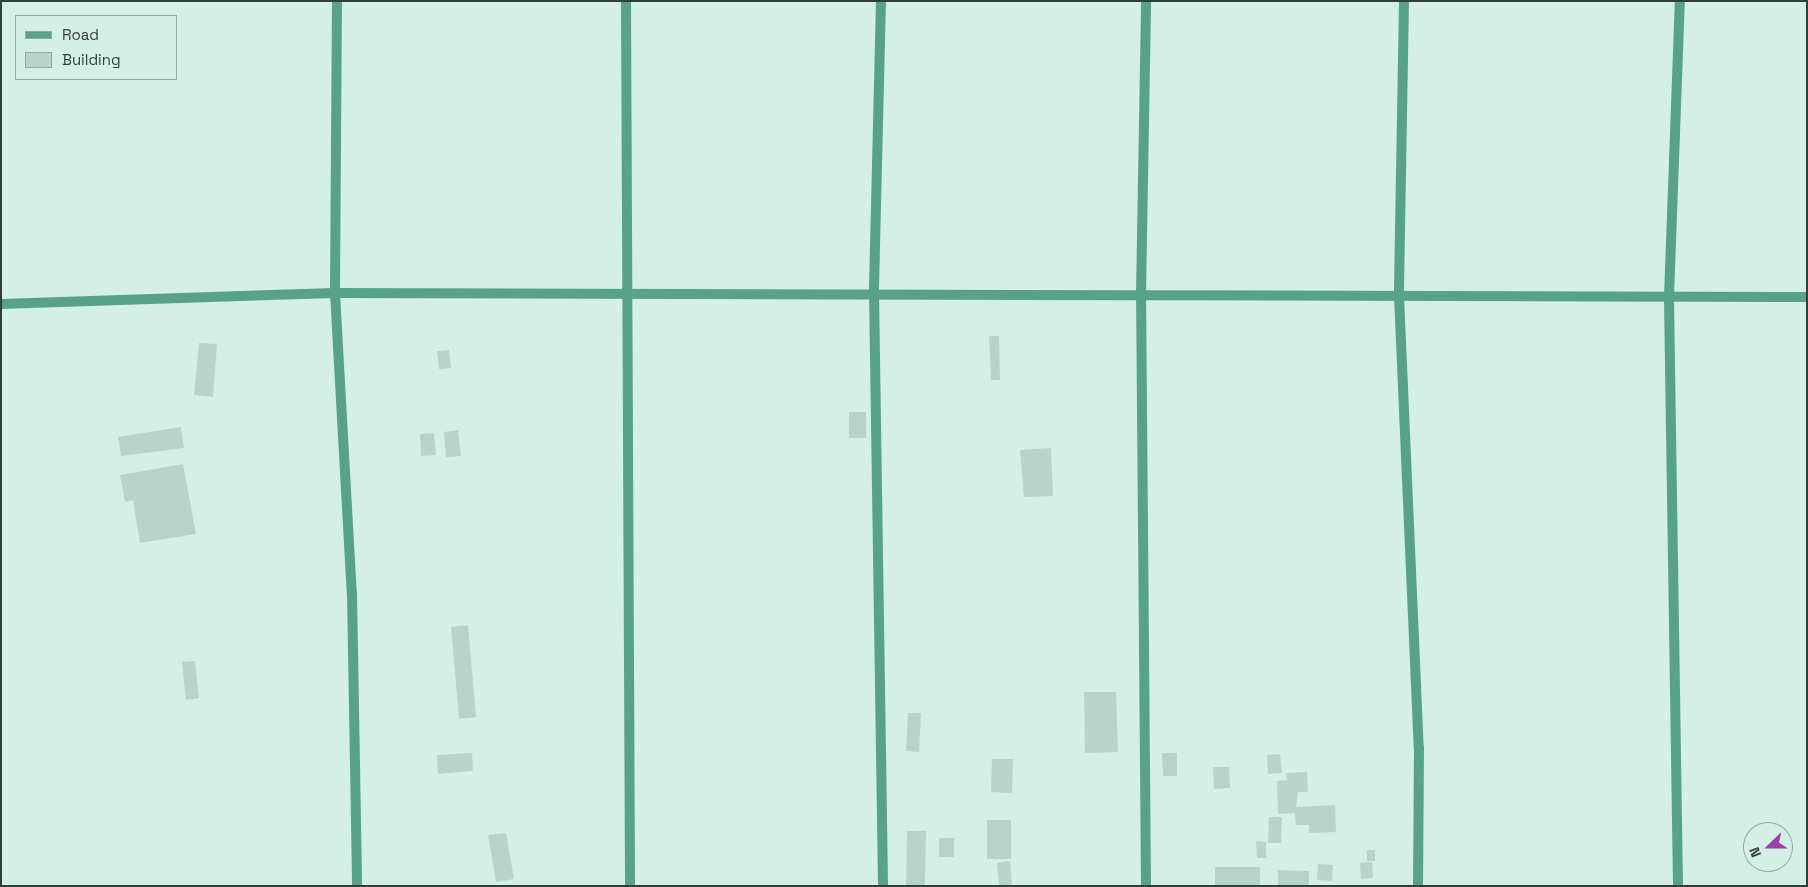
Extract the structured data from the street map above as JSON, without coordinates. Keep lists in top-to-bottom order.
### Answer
{
  "legend": ["Road", "Building"],
  "north": "left"
}
